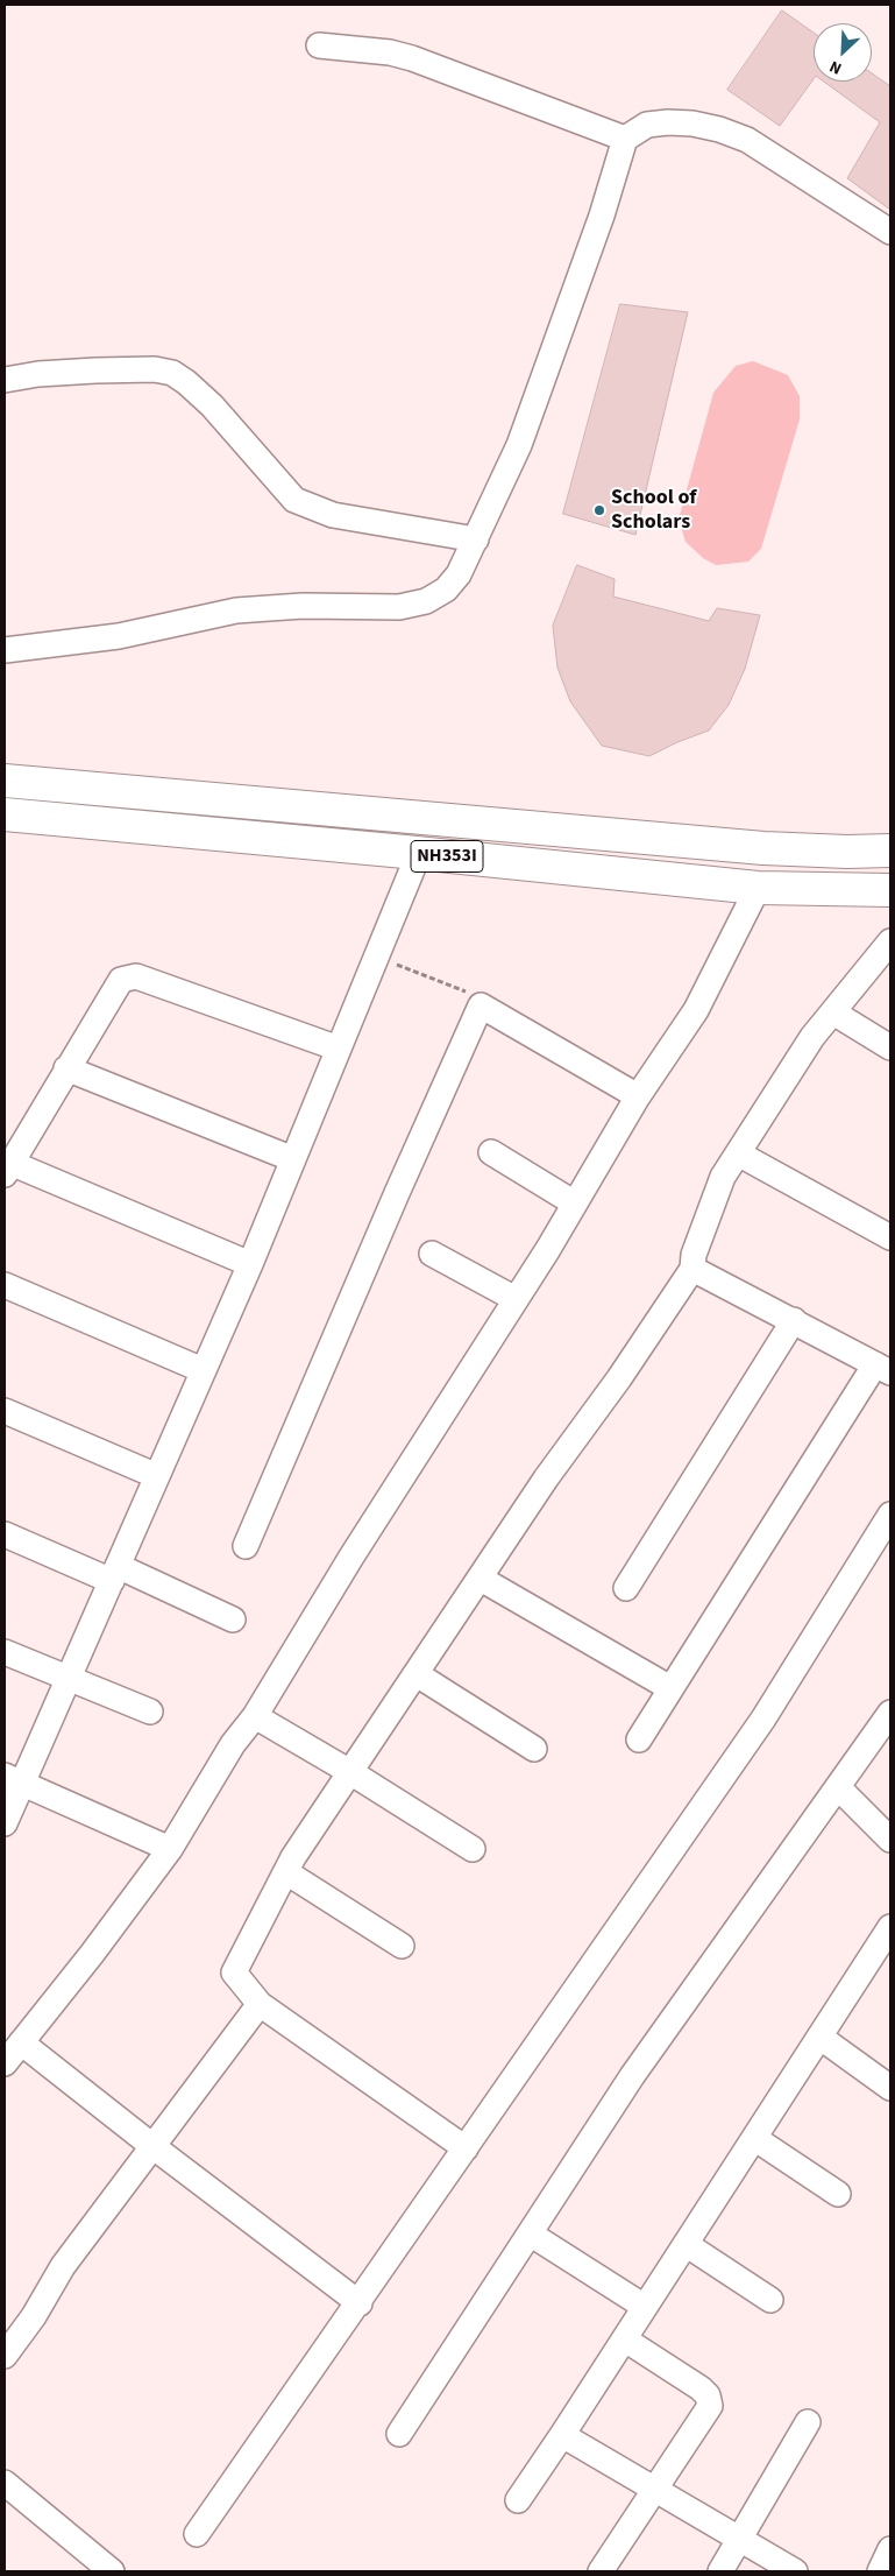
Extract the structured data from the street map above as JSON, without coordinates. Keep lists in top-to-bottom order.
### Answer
{
  "streets": {
    "highway": ["NH353I"]
  },
  "places": ["School of Scholars"],
  "north": "bottom left"
}
